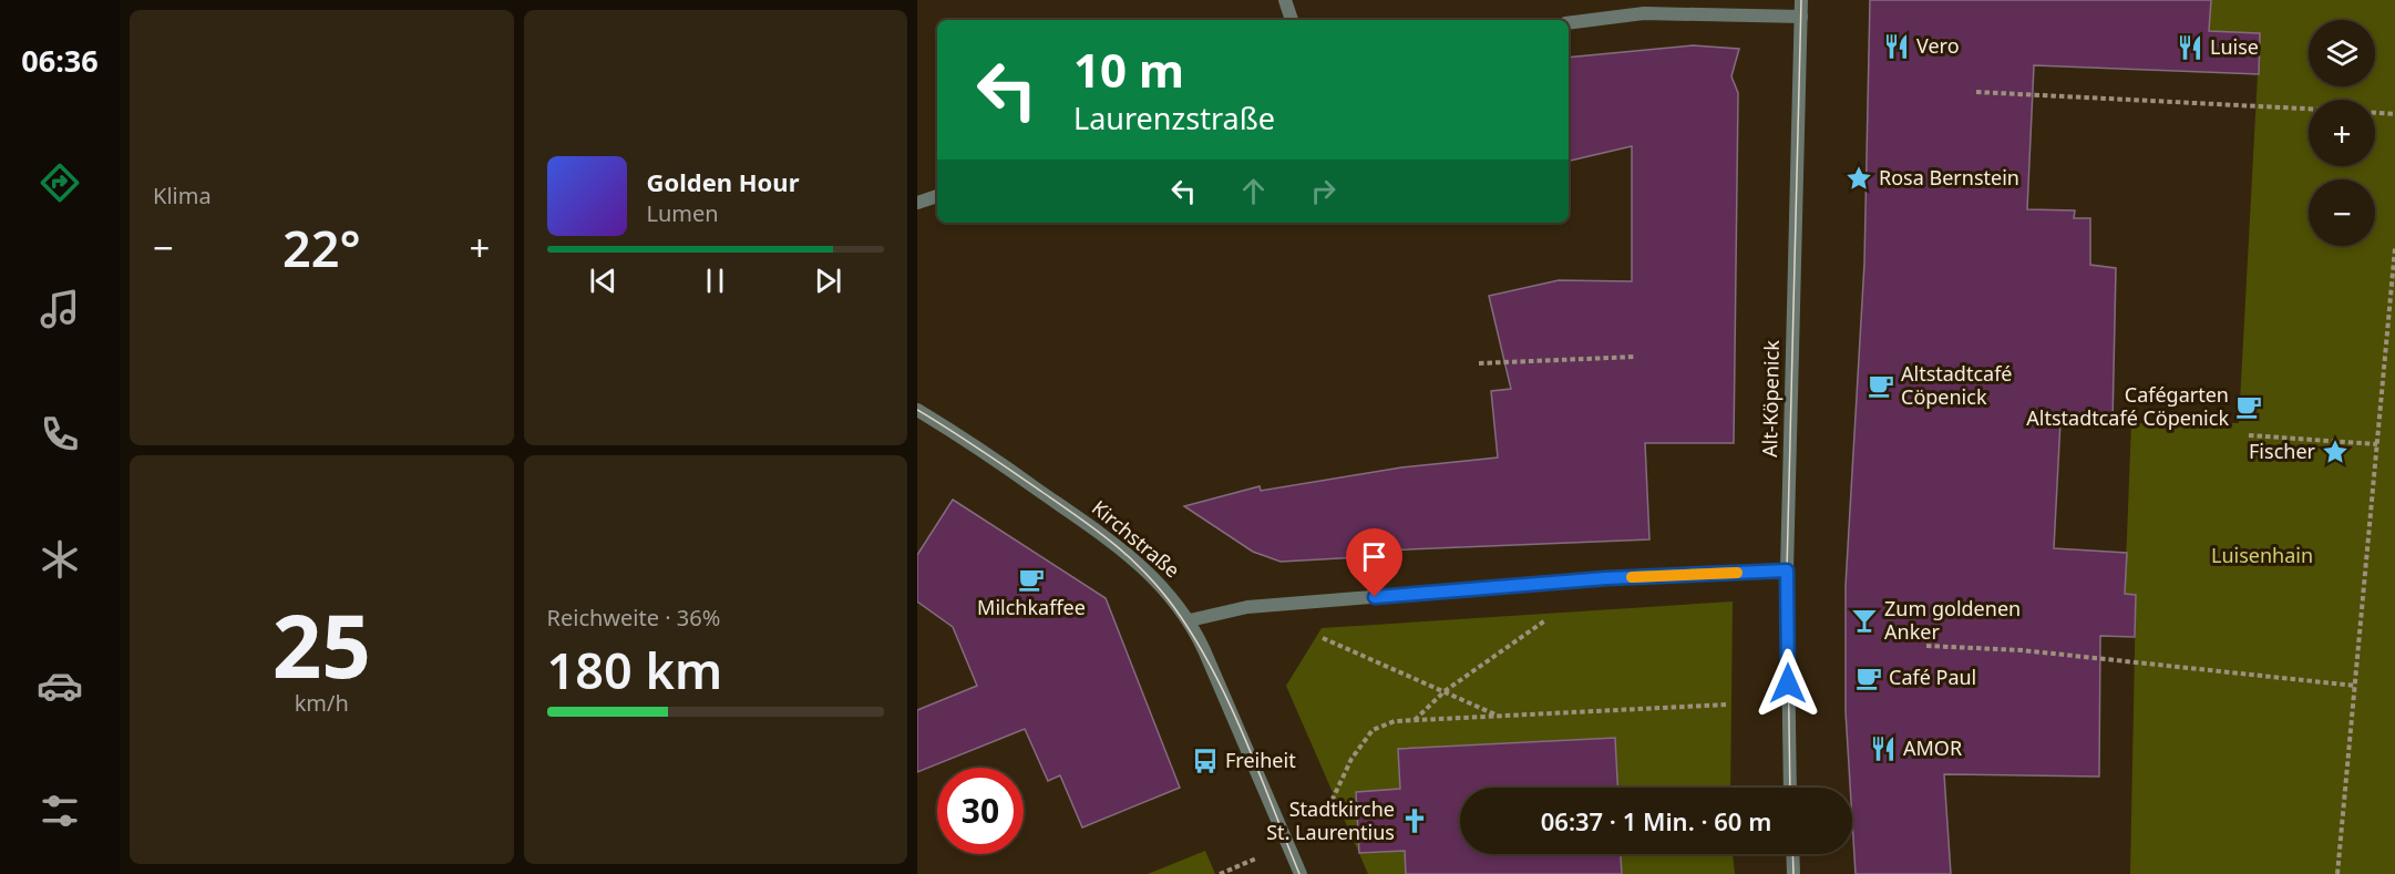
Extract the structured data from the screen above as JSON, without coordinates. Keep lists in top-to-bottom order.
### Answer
{
  "streets": {
    "street": ["Alt-Köpenick", "Kirchstraße"]
  },
  "parks": ["Luisenhain"],
  "places": {
    "restaurant": ["Vero", "Luise", "AMOR"],
    "place": ["Rosa Bernstein", "Fischer"],
    "cafe": [
      "Altstadtcafé Cöpenick",
      "Cafégarten Altstadtcafé Cöpenick",
      "Milchkaffee",
      "Café Paul"
    ],
    "bar": ["Zum goldenen Anker"],
    "bus stop": ["Freiheit"],
    "church": ["Stadtkirche St. Laurentius"]
  },
  "page": {
    "tabs": "06:36",
    "tile": [
      "Klima",
      ["25", "km/h"],
      ["Reichweite · 36%", "180 km"]
    ],
    "map_buttons": ["+", "−"],
    "turn": ["10 m", "Laurenzstraße"],
    "song": ["Golden Hour", "Lumen"],
    "heat": ["−", "22°", "+"],
    "limit": "30",
    "trip": "06:37 · 1 Min. · 60 m"
  }
}
